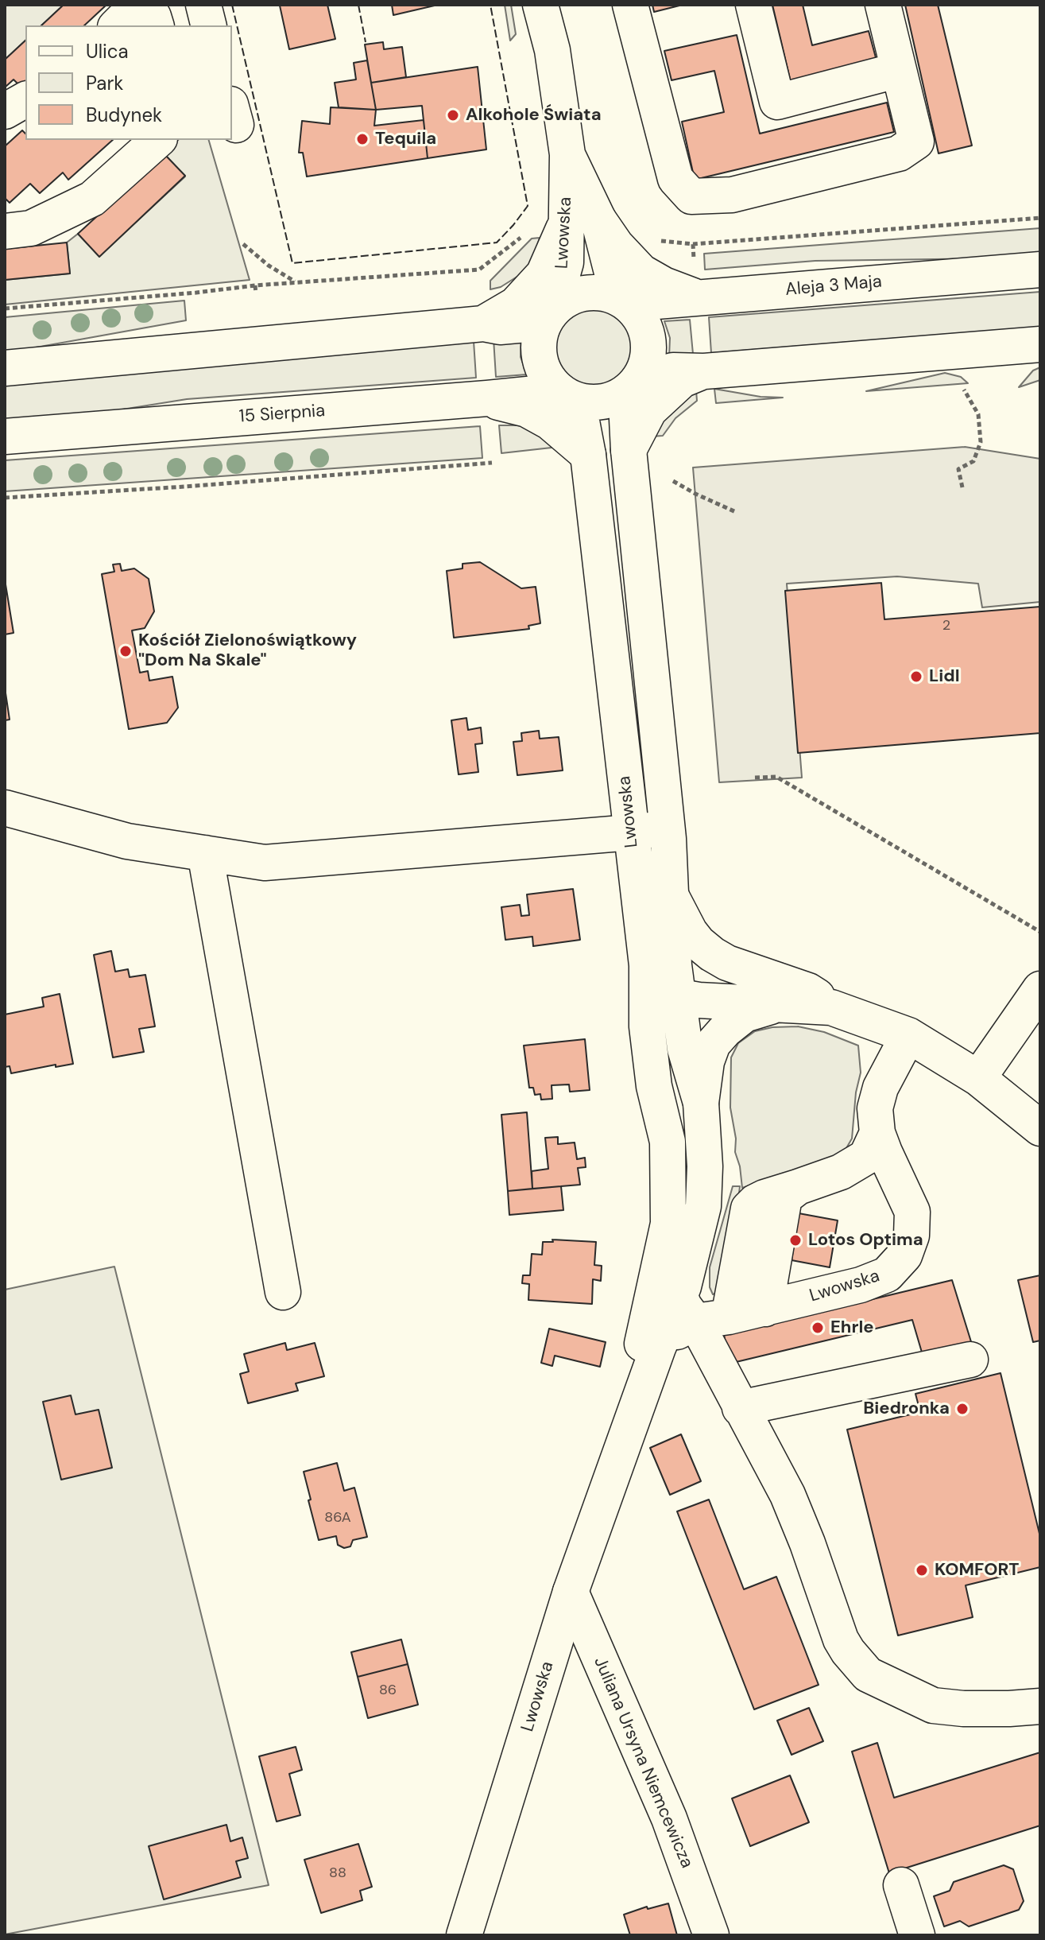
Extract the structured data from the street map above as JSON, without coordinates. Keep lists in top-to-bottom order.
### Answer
{
  "streets": {
    "street": [
      "Lwowska",
      "Aleja 3 Maja",
      "15 Sierpnia",
      "Juliana Ursyna Niemcewicza"
    ]
  },
  "crossings": [
    ["Lwowska", "Aleja 3 Maja"],
    ["Lwowska", "15 Sierpnia"],
    ["Lwowska", "Juliana Ursyna Niemcewicza"],
    ["Aleja 3 Maja", "15 Sierpnia"]
  ],
  "places": [
    "Alkohole Świata",
    "Tequila",
    "Kościół Zielonoświątkowy \"Dom Na Skale\"",
    "Lidl",
    "Lotos Optima",
    "Ehrle",
    "Biedronka",
    "KOMFORT"
  ],
  "house_numbers": [
    "2",
    "86A",
    "86",
    "88"
  ],
  "legend": ["Ulica", "Park", "Budynek"]
}
